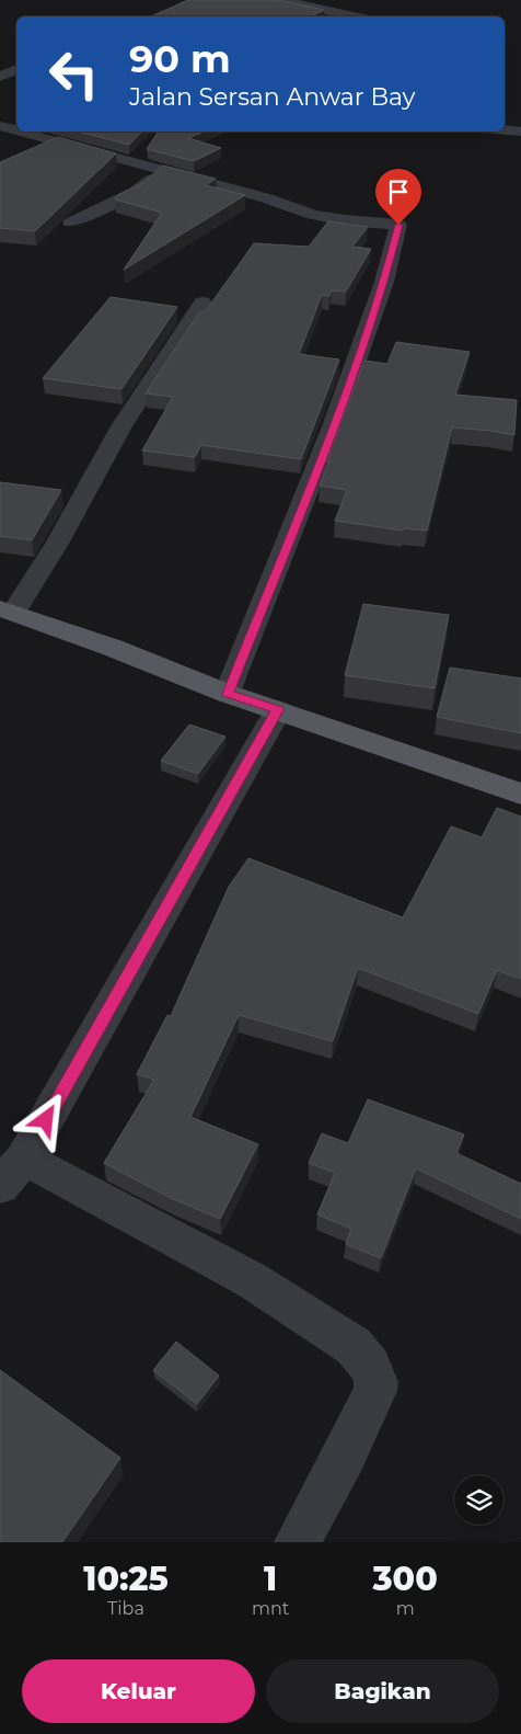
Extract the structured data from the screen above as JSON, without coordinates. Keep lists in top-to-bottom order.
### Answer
{
  "page": {
    "turn": ["90 m", "Jalan Sersan Anwar Bay"],
    "eta": [
      "10:25",
      "Tiba",
      "1",
      "mnt",
      "300",
      "m"
    ],
    "buttons": ["Keluar", "Bagikan"]
  }
}
